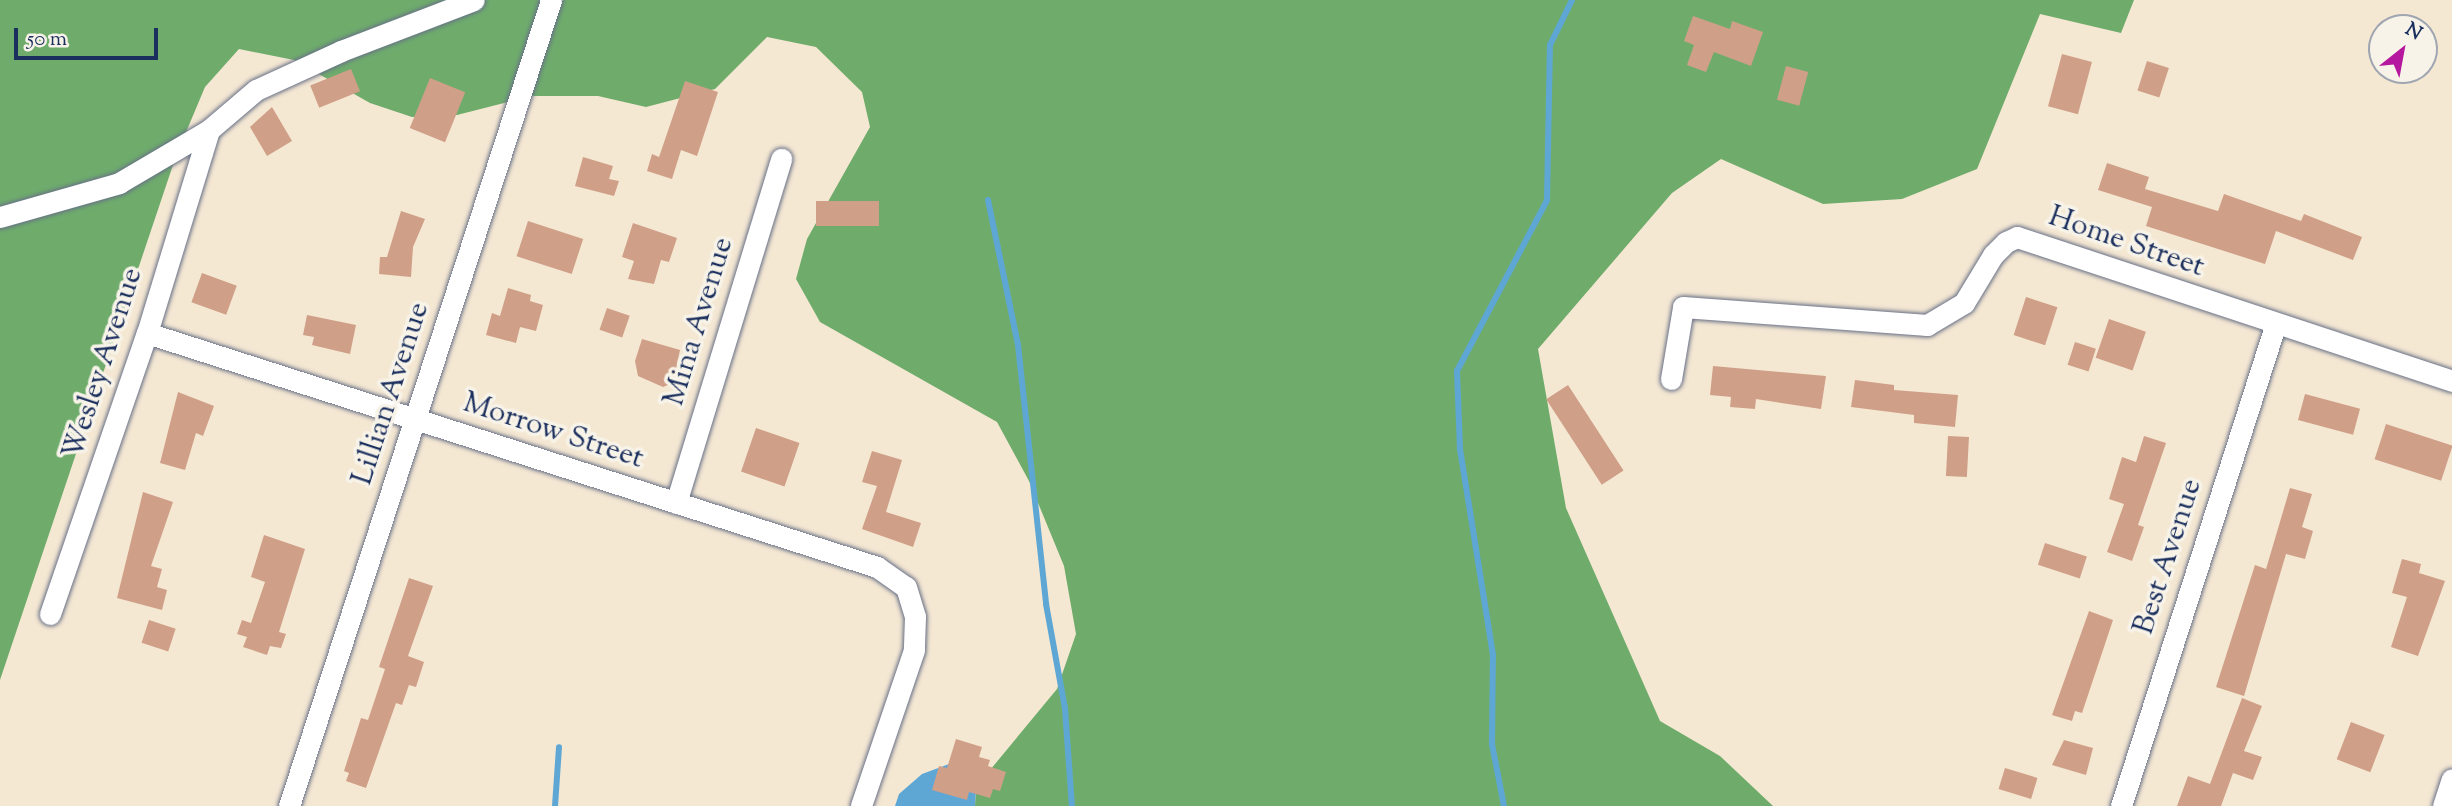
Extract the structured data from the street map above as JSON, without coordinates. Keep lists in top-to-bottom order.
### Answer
{
  "streets": {
    "street": [
      "Home Street",
      "Mina Avenue",
      "Wesley Avenue",
      "Lillian Avenue",
      "Morrow Street",
      "Best Avenue"
    ]
  },
  "crossings": [
    ["Home Street", "Best Avenue"],
    ["Mina Avenue", "Morrow Street"],
    ["Wesley Avenue", "Morrow Street"],
    ["Lillian Avenue", "Morrow Street"]
  ],
  "scale_bar": "50 m",
  "north": "top right"
}
